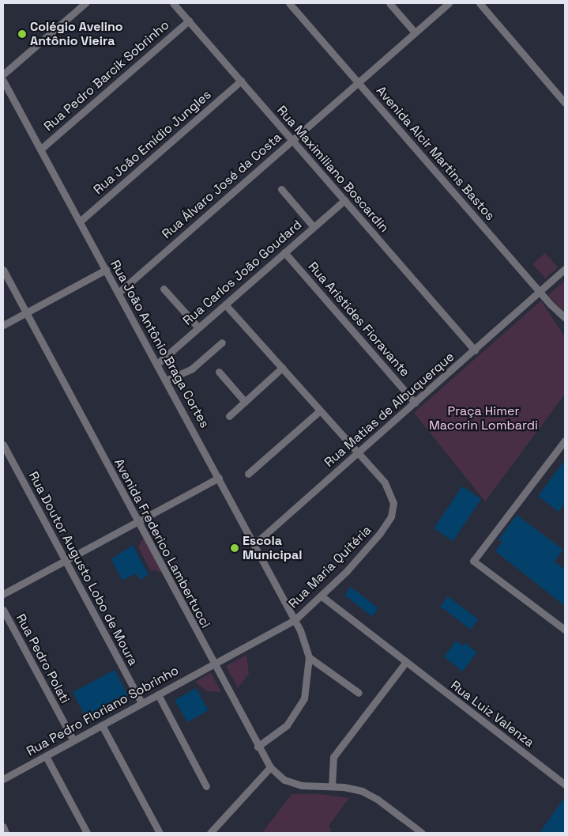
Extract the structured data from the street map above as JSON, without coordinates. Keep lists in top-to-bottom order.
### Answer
{
  "streets": {
    "street": [
      "Rua Pedro Barcik Sobrinho",
      "Rua João Emídio Jungles",
      "Avenida Alcir Martins Bastos",
      "Rua Maximiliano Boscardin",
      "Rua Álvaro José da Costa",
      "Rua Carlos João Goudard",
      "Rua Aristides Fioravante",
      "Rua João Antônio Braga Cortes",
      "Rua Matias de Albuquerque",
      "Avenida Frederico Lambertucci",
      "Rua Maria Quitéria",
      "Rua Doutor Augusto Lobo de Moura",
      "Rua Pedro Polati",
      "Rua Pedro Floriano Sobrinho",
      "Rua Luiz Valenza"
    ]
  },
  "crossings": [
    ["Rua Pedro Barcik Sobrinho", "Rua Maximiliano Boscardin"],
    ["Rua Pedro Barcik Sobrinho", "Rua João Antônio Braga Cortes"],
    ["Rua João Emídio Jungles", "Rua Maximiliano Boscardin"],
    ["Rua João Emídio Jungles", "Rua João Antônio Braga Cortes"],
    ["Avenida Alcir Martins Bastos", "Rua Álvaro José da Costa"],
    ["Avenida Alcir Martins Bastos", "Rua Matias de Albuquerque"],
    ["Rua Maximiliano Boscardin", "Rua Álvaro José da Costa"],
    ["Rua Maximiliano Boscardin", "Rua Carlos João Goudard"],
    ["Rua Maximiliano Boscardin", "Rua Matias de Albuquerque"],
    ["Rua Álvaro José da Costa", "Rua João Antônio Braga Cortes"],
    ["Rua Carlos João Goudard", "Rua Aristides Fioravante"],
    ["Rua Carlos João Goudard", "Rua João Antônio Braga Cortes"],
    ["Rua Carlos João Goudard", "Rua Maria Quitéria"],
    ["Rua Aristides Fioravante", "Rua Matias de Albuquerque"],
    ["Rua João Antônio Braga Cortes", "Rua Matias de Albuquerque"],
    ["Rua João Antônio Braga Cortes", "Rua Maria Quitéria"],
    ["Rua Matias de Albuquerque", "Rua Maria Quitéria"],
    ["Avenida Frederico Lambertucci", "Rua Maria Quitéria"],
    ["Avenida Frederico Lambertucci", "Rua Pedro Floriano Sobrinho"],
    ["Rua Maria Quitéria", "Rua Pedro Floriano Sobrinho"],
    ["Rua Maria Quitéria", "Rua Luiz Valenza"],
    ["Rua Doutor Augusto Lobo de Moura", "Rua Pedro Floriano Sobrinho"],
    ["Rua Pedro Polati", "Rua Pedro Floriano Sobrinho"]
  ],
  "parks": ["Praça Himer Macorin Lombardi"],
  "places": ["Colégio Avelino Antônio Vieira", "Escola Municipal"]
}
